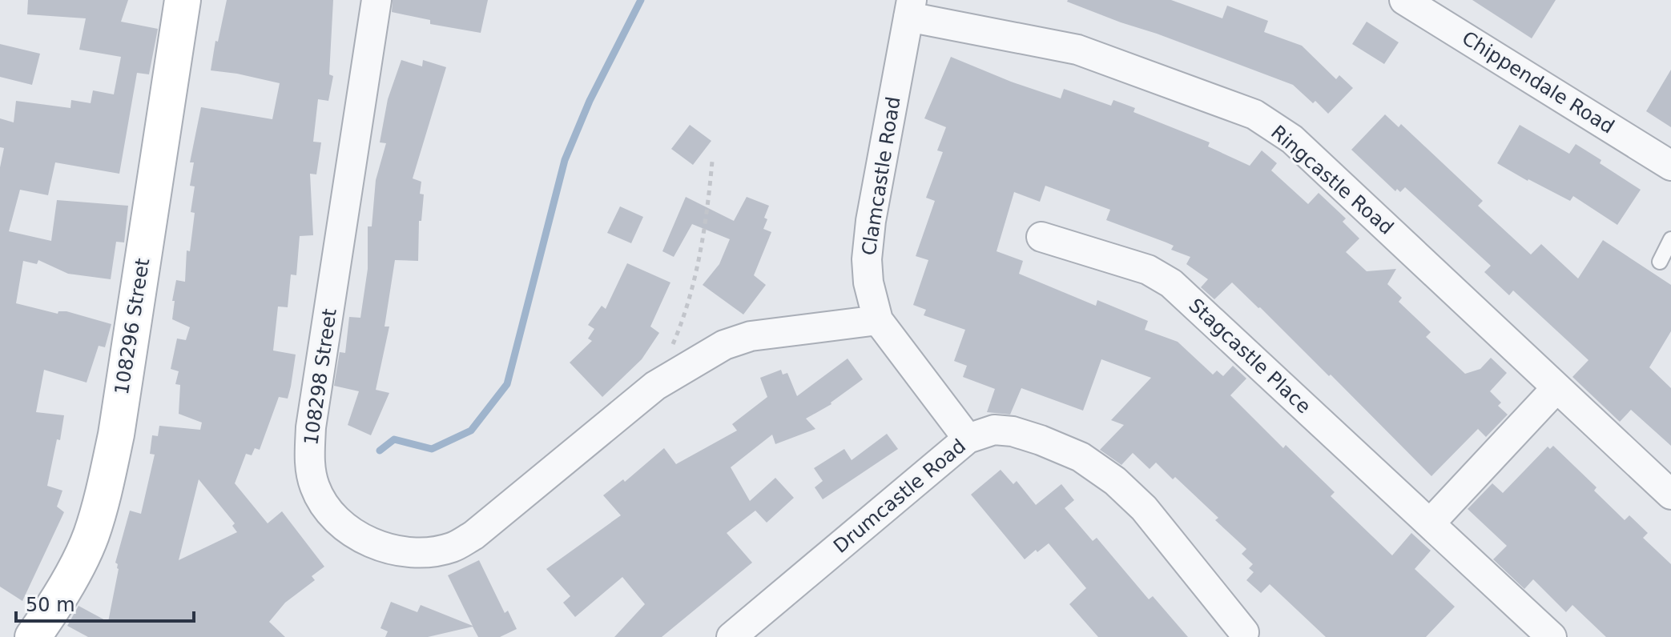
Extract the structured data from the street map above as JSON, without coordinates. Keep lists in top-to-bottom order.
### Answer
{
  "streets": {
    "street": [
      "Chippendale Road",
      "Clamcastle Road",
      "Ringcastle Road",
      "108296 Street",
      "Stagcastle Place",
      "108298 Street",
      "Drumcastle Road"
    ]
  },
  "crossings": [
    ["Clamcastle Road", "Ringcastle Road"],
    ["Clamcastle Road", "108298 Street"],
    ["Clamcastle Road", "Drumcastle Road"]
  ],
  "scale_bar": "50 m"
}
